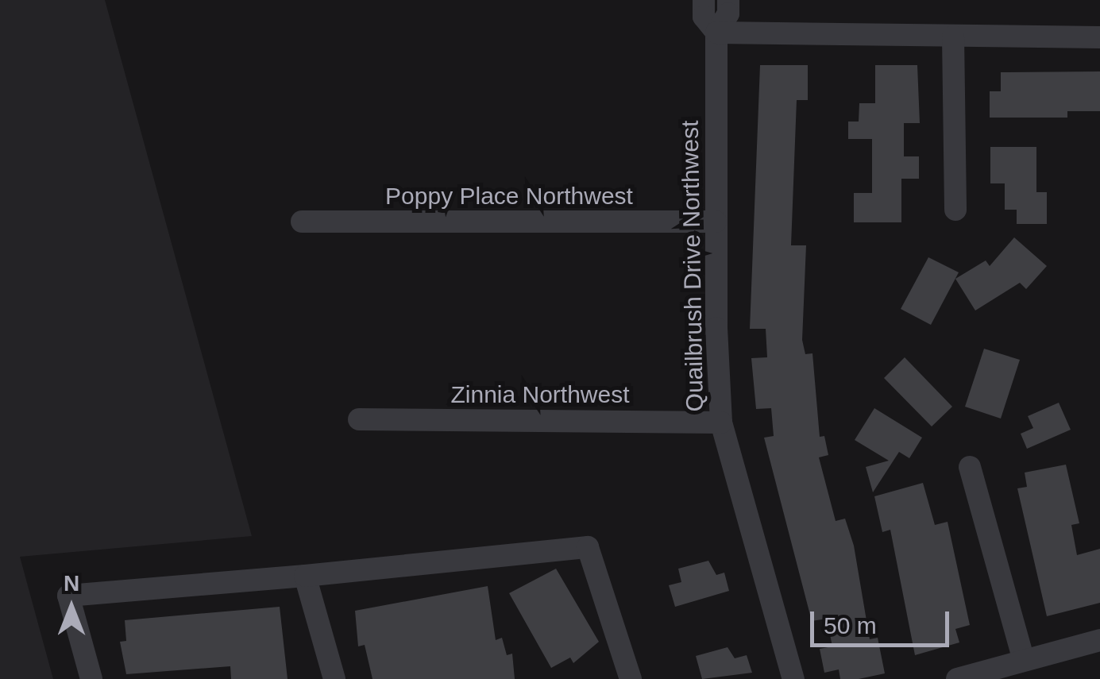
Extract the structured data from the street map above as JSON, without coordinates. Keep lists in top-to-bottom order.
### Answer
{
  "streets": {
    "street": ["Poppy Place Northwest", "Quailbrush Drive Northwest", "Zinnia Northwest"]
  },
  "crossings": [
    ["Poppy Place Northwest", "Quailbrush Drive Northwest"],
    ["Quailbrush Drive Northwest", "Zinnia Northwest"]
  ],
  "scale_bar": "50 m",
  "north": "top"
}
